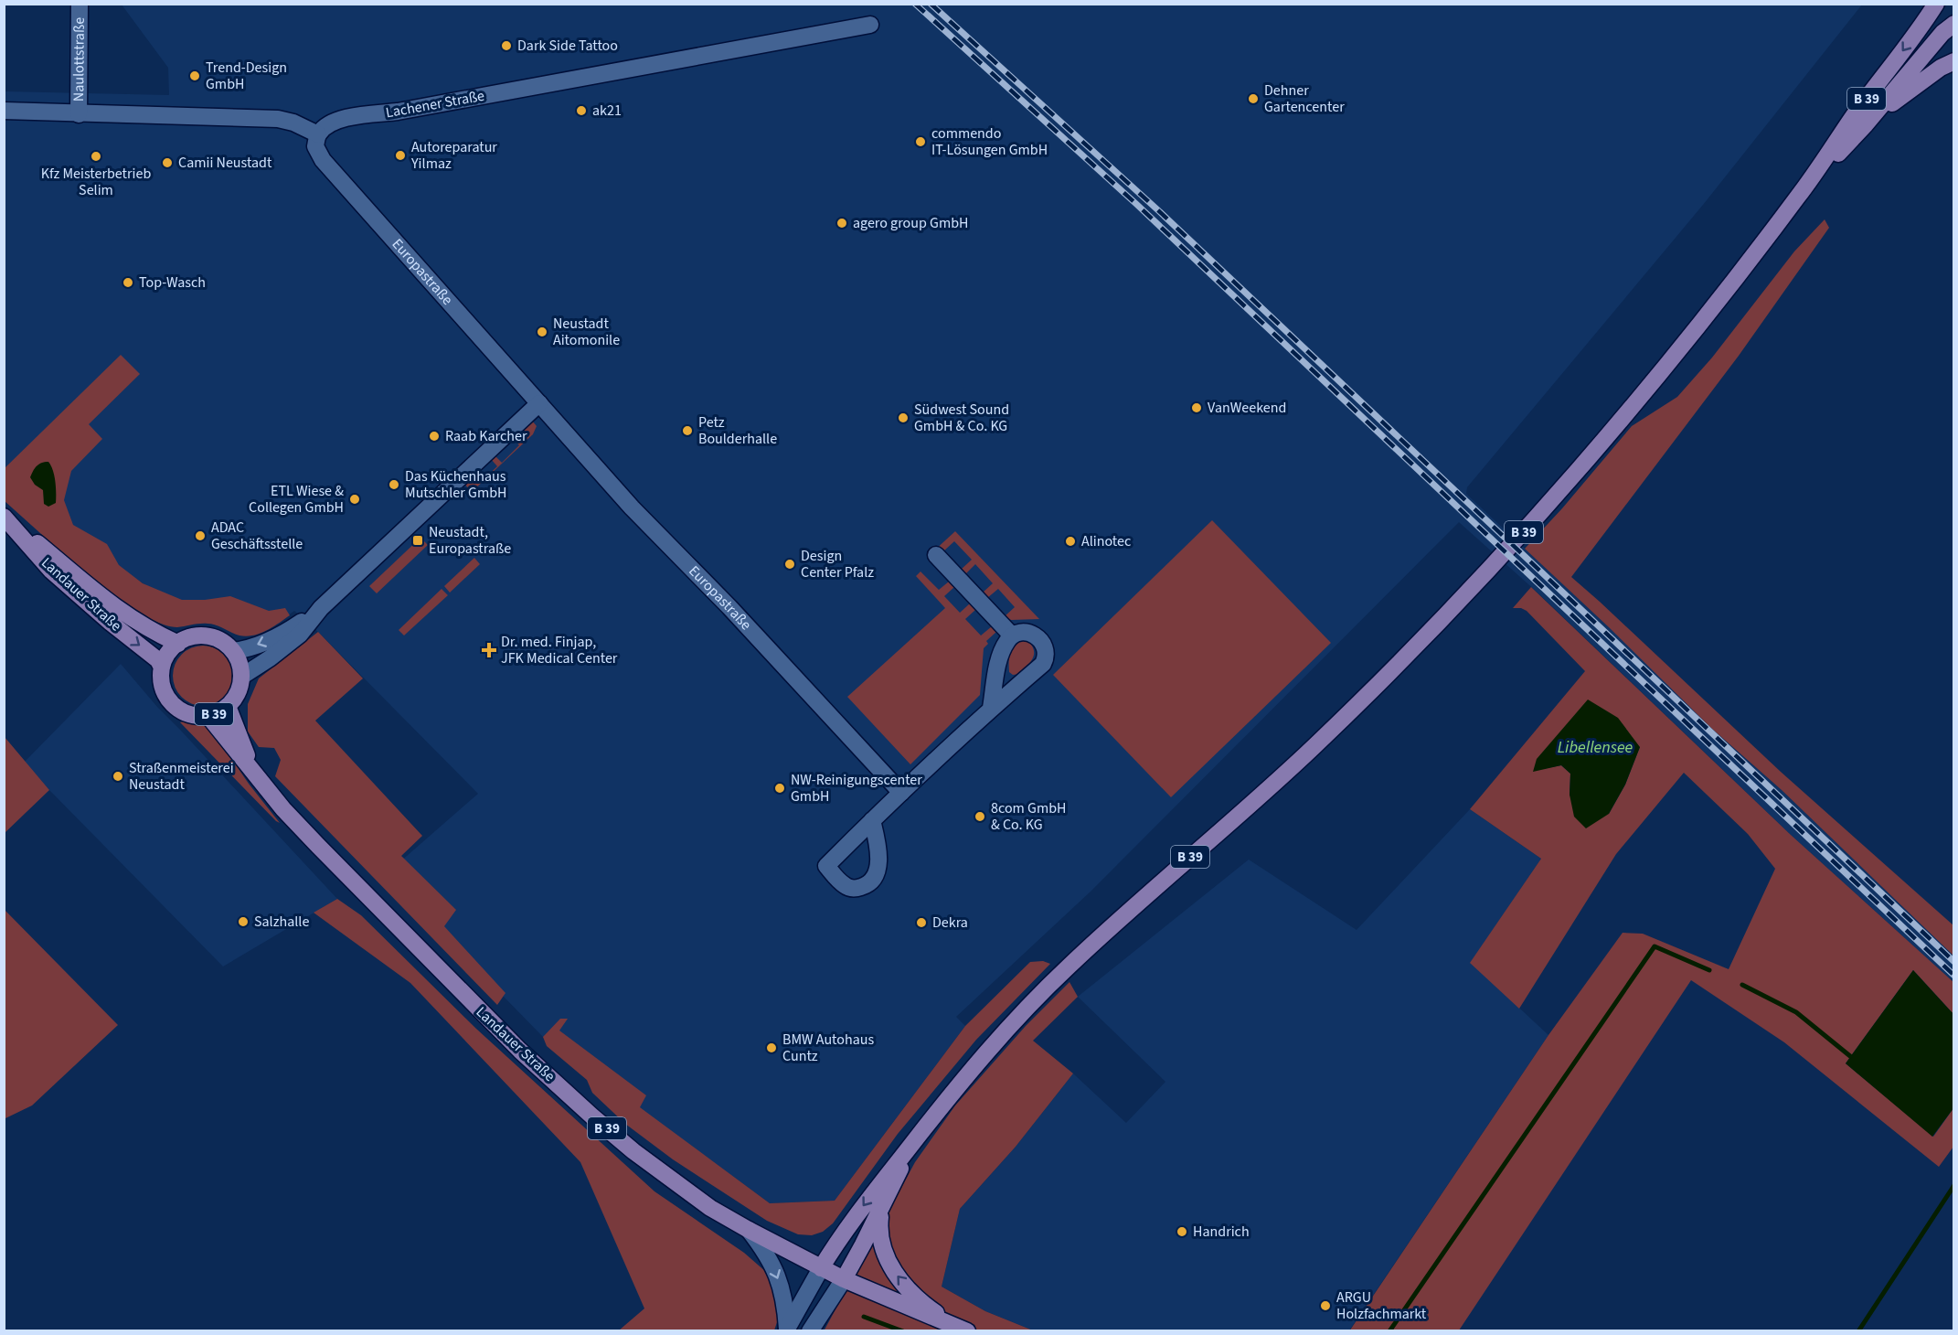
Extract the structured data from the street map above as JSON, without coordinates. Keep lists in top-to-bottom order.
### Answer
{
  "streets": {
    "main road": ["B 39", "Landauer Straße"],
    "street": ["Naulottstraße", "Lachener Straße", "Europastraße"]
  },
  "crossings": [
    ["B 39", "Landauer Straße"],
    ["Lachener Straße", "Europastraße"]
  ],
  "water": ["Libellensee"],
  "places": {
    "other": [
      "Dark Side Tattoo",
      "Trend-Design GmbH",
      "Dehner Gartencenter",
      "ak21",
      "commendo IT-Lösungen GmbH",
      "Autoreparatur Yilmaz",
      "Kfz Meisterbetrieb Selim",
      "Camii Neustadt",
      "agero group GmbH",
      "Top-Wasch",
      "Neustadt Aitomonile",
      "VanWeekend",
      "Südwest Sound GmbH & Co. KG",
      "Petz Boulderhalle",
      "Raab Karcher",
      "Das Küchenhaus Mutschler GmbH",
      "ETL Wiese & Collegen GmbH",
      "ADAC Geschäftsstelle",
      "Alinotec",
      "Design Center Pfalz",
      "Straßenmeisterei Neustadt",
      "NW-Reinigungscenter GmbH",
      "8com GmbH & Co. KG",
      "Salzhalle",
      "Dekra",
      "BMW Autohaus Cuntz",
      "Handrich",
      "ARGU Holzfachmarkt"
    ],
    "transit": ["Neustadt, Europastraße"],
    "health": ["Dr. med. Finjap, JFK Medical Center"]
  }
}
